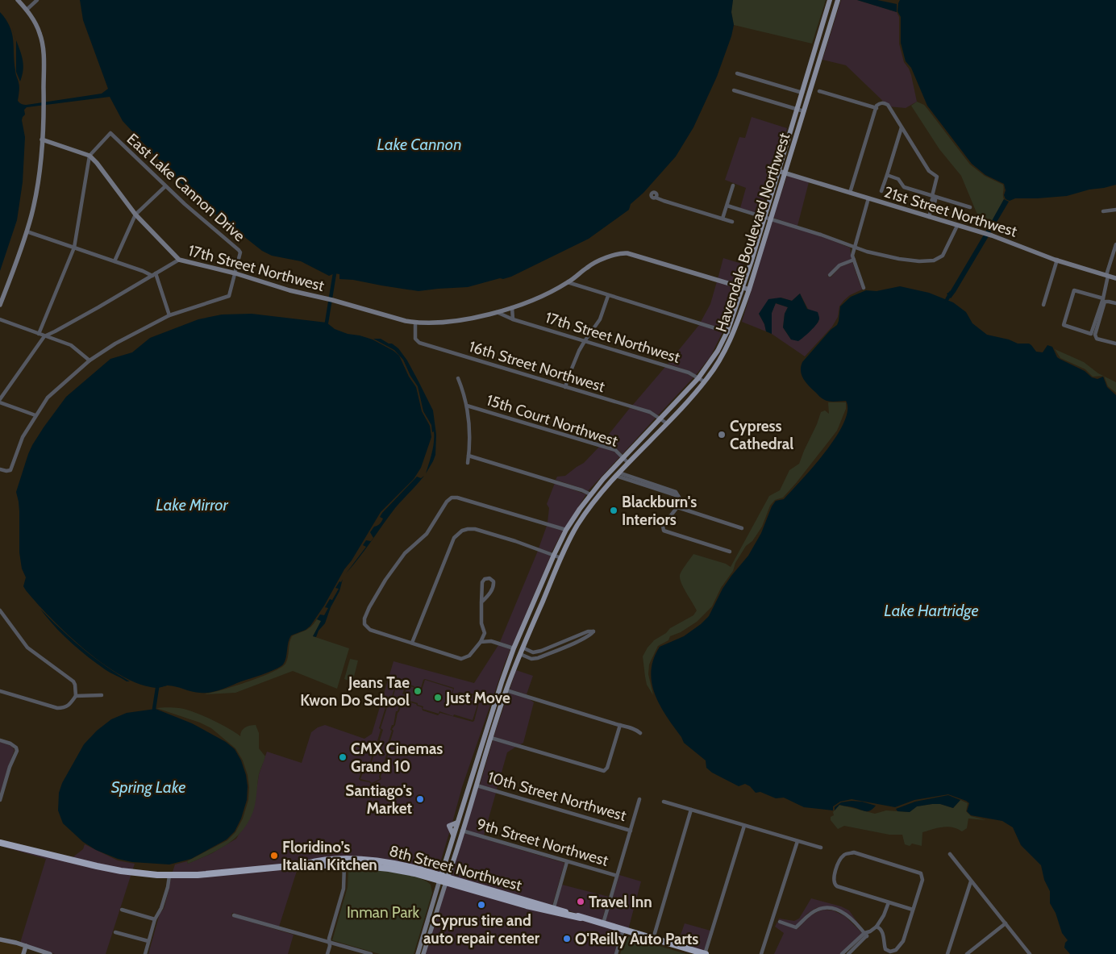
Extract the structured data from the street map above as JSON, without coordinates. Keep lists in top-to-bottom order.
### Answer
{
  "streets": {
    "highway": ["8th Street Northwest"],
    "main road": ["Havendale Boulevard Northwest"],
    "street": [
      "East Lake Cannon Drive",
      "21st Street Northwest",
      "17th Street Northwest",
      "16th Street Northwest",
      "15th Court Northwest",
      "10th Street Northwest",
      "9th Street Northwest"
    ]
  },
  "crossings": [
    ["East Lake Cannon Drive", "17th Street Northwest"],
    ["21st Street Northwest", "Havendale Boulevard Northwest"],
    ["Havendale Boulevard Northwest", "17th Street Northwest"],
    ["Havendale Boulevard Northwest", "16th Street Northwest"],
    ["Havendale Boulevard Northwest", "15th Court Northwest"],
    ["Havendale Boulevard Northwest", "10th Street Northwest"],
    ["Havendale Boulevard Northwest", "9th Street Northwest"],
    ["Havendale Boulevard Northwest", "8th Street Northwest"],
    ["17th Street Northwest", "16th Street Northwest"]
  ],
  "water": [
    "Lake Cannon",
    "Lake Mirror",
    "Lake Hartridge",
    "Spring Lake"
  ],
  "parks": ["Inman Park"],
  "places": [
    "Cypress Cathedral",
    "Blackburn's Interiors",
    "Jeans Tae Kwon Do School",
    "Just Move",
    "CMX Cinemas Grand 10",
    "Santiago's Market",
    "Floridino’s Italian Kitchen",
    "Travel Inn",
    "Cyprus tire and auto repair center",
    "O'Reilly Auto Parts"
  ]
}
